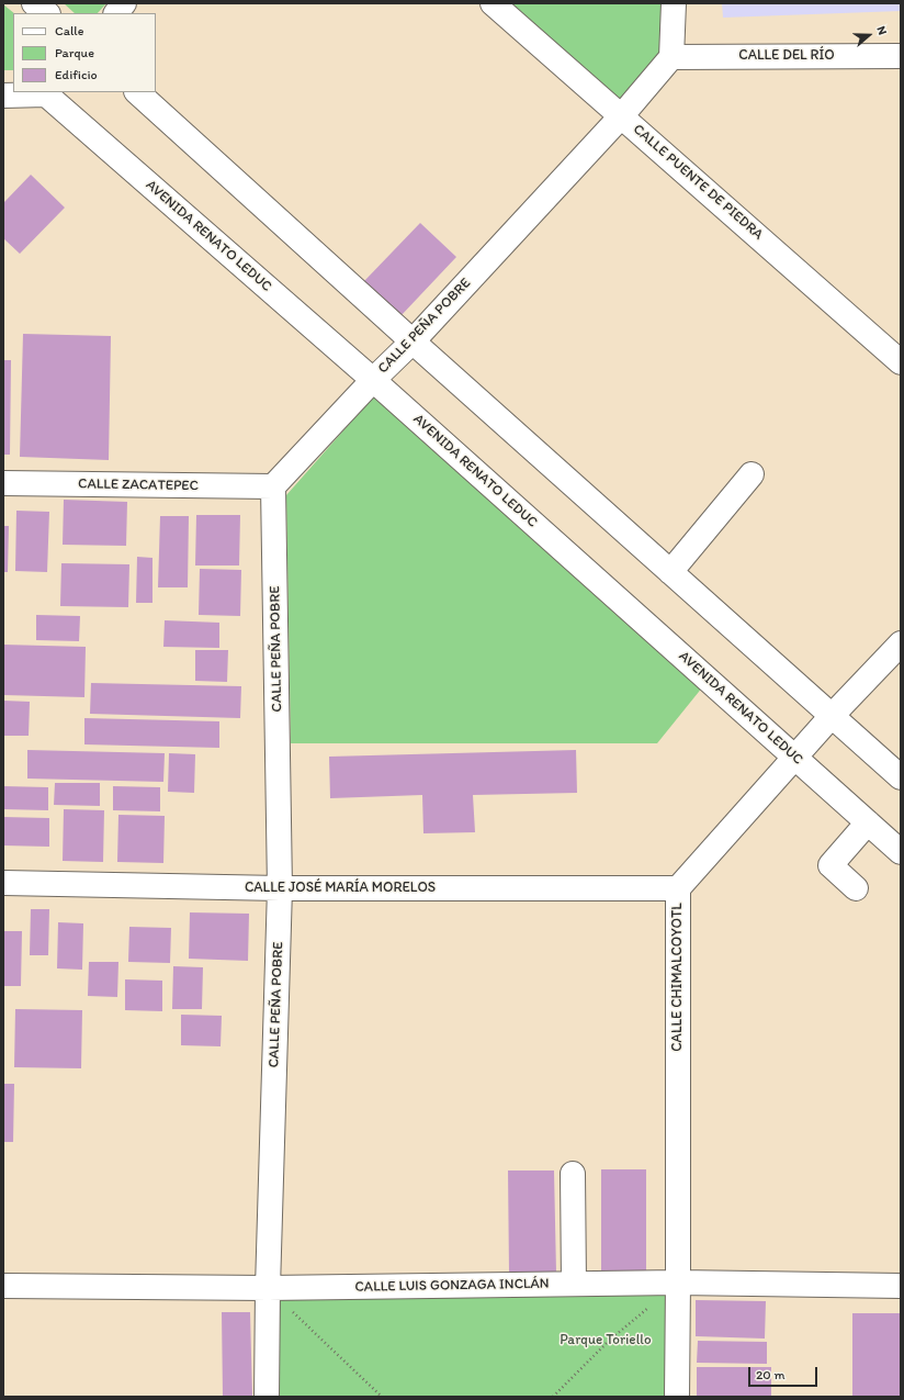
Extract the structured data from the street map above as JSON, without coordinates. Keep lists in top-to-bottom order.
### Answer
{
  "streets": {
    "street": [
      "CALLE DEL RÍO",
      "CALLE PUENTE DE PIEDRA",
      "AVENIDA RENATO LEDUC",
      "CALLE PEÑA POBRE",
      "CALLE ZACATEPEC",
      "CALLE JOSÉ MARÍA MORELOS",
      "CALLE CHIMALCOYOTL",
      "CALLE LUIS GONZAGA INCLÁN"
    ]
  },
  "crossings": [
    ["CALLE DEL RÍO", "CALLE PEÑA POBRE"],
    ["CALLE PUENTE DE PIEDRA", "CALLE PEÑA POBRE"],
    ["AVENIDA RENATO LEDUC", "CALLE PEÑA POBRE"],
    ["AVENIDA RENATO LEDUC", "CALLE CHIMALCOYOTL"],
    ["CALLE PEÑA POBRE", "CALLE ZACATEPEC"],
    ["CALLE PEÑA POBRE", "CALLE JOSÉ MARÍA MORELOS"],
    ["CALLE PEÑA POBRE", "CALLE LUIS GONZAGA INCLÁN"],
    ["CALLE JOSÉ MARÍA MORELOS", "CALLE CHIMALCOYOTL"],
    ["CALLE CHIMALCOYOTL", "CALLE LUIS GONZAGA INCLÁN"]
  ],
  "parks": ["Parque Toriello"],
  "legend": ["Calle", "Parque", "Edificio"],
  "scale_bar": "20 m",
  "north": "right"
}
